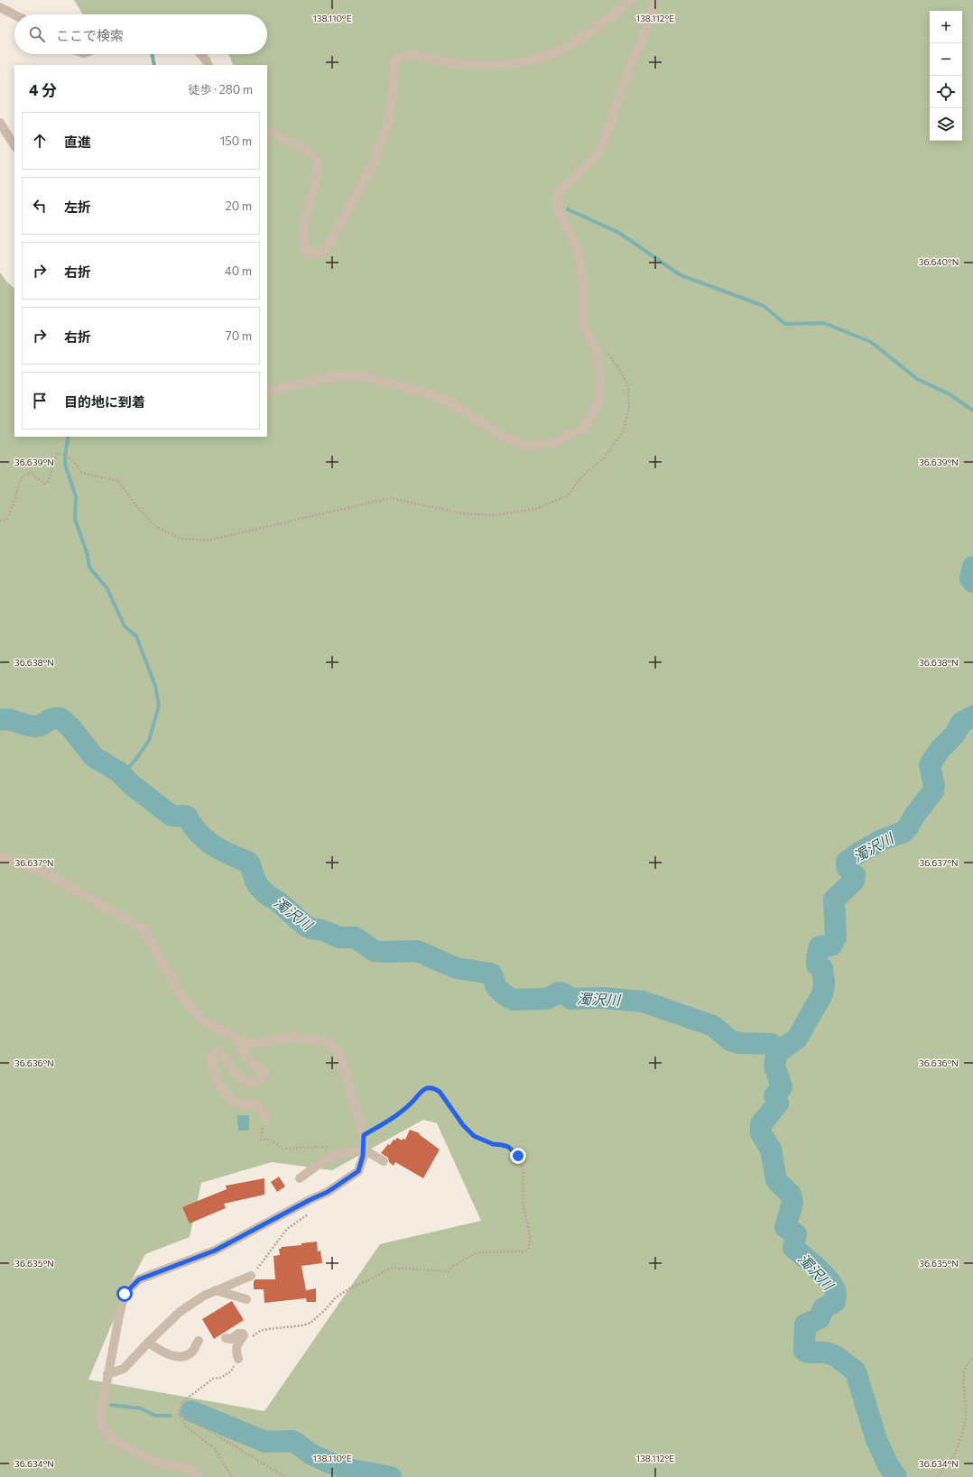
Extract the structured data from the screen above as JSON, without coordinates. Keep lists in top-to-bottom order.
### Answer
{
  "water": ["濁沢川"],
  "page": {
    "map_buttons": ["+", "−"],
    "search": "ここで検索",
    "heading": ["4 分", "徒歩 · 280 m"],
    "list": [
      ["直進", "150 m"],
      ["左折", "20 m"],
      ["右折", "40 m"],
      ["右折", "70 m"],
      "目的地に到着"
    ]
  },
  "coordinates": [
    "138.110°E",
    "138.112°E",
    "36.640°N",
    "36.639°N",
    "36.638°N",
    "36.637°N",
    "36.636°N",
    "36.635°N",
    "36.634°N"
  ]
}
